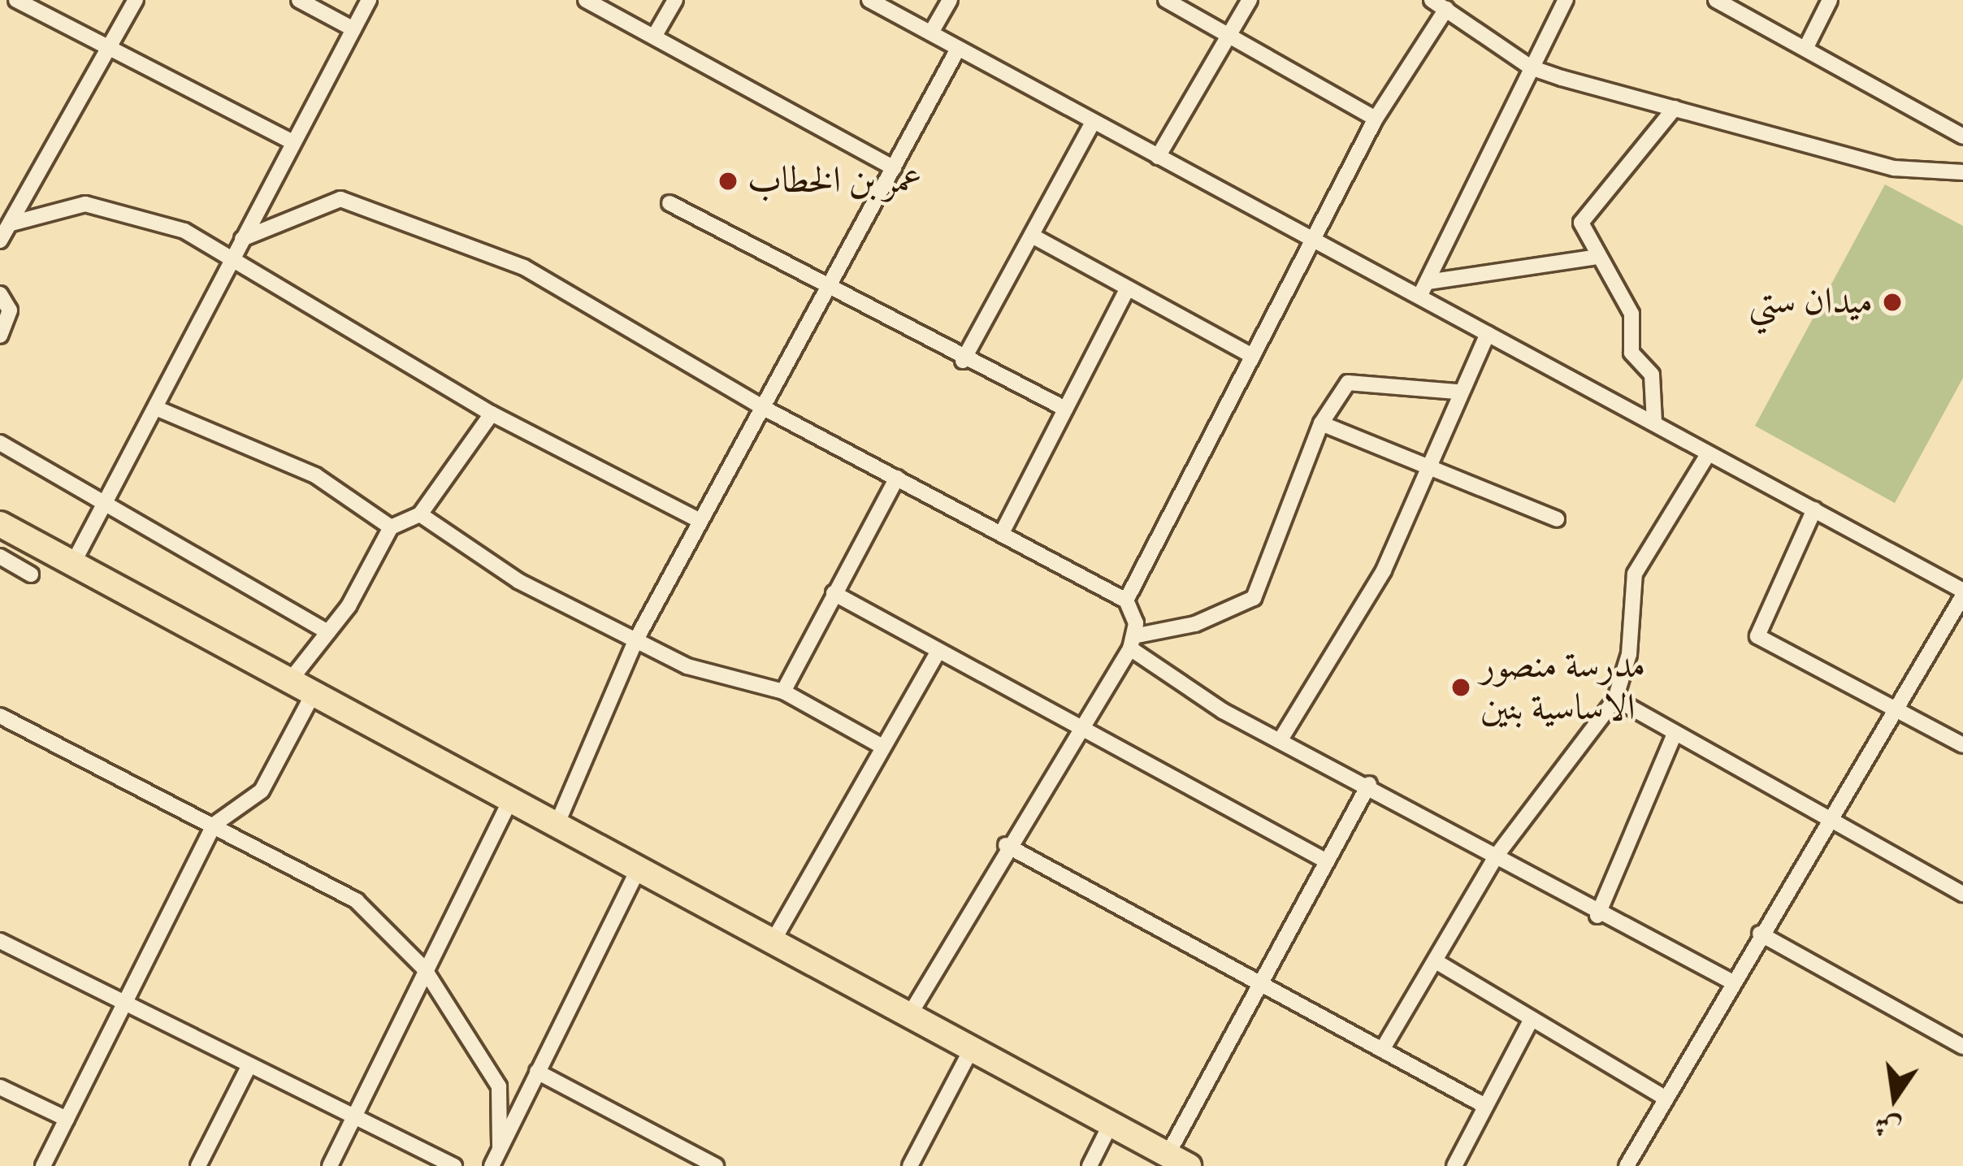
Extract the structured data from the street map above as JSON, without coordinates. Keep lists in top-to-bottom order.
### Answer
{
  "places": ["عمر بن الخطاب", "ميدان ستي", "مدرسة منصور الاساسية بنين"],
  "north": "bottom"
}
